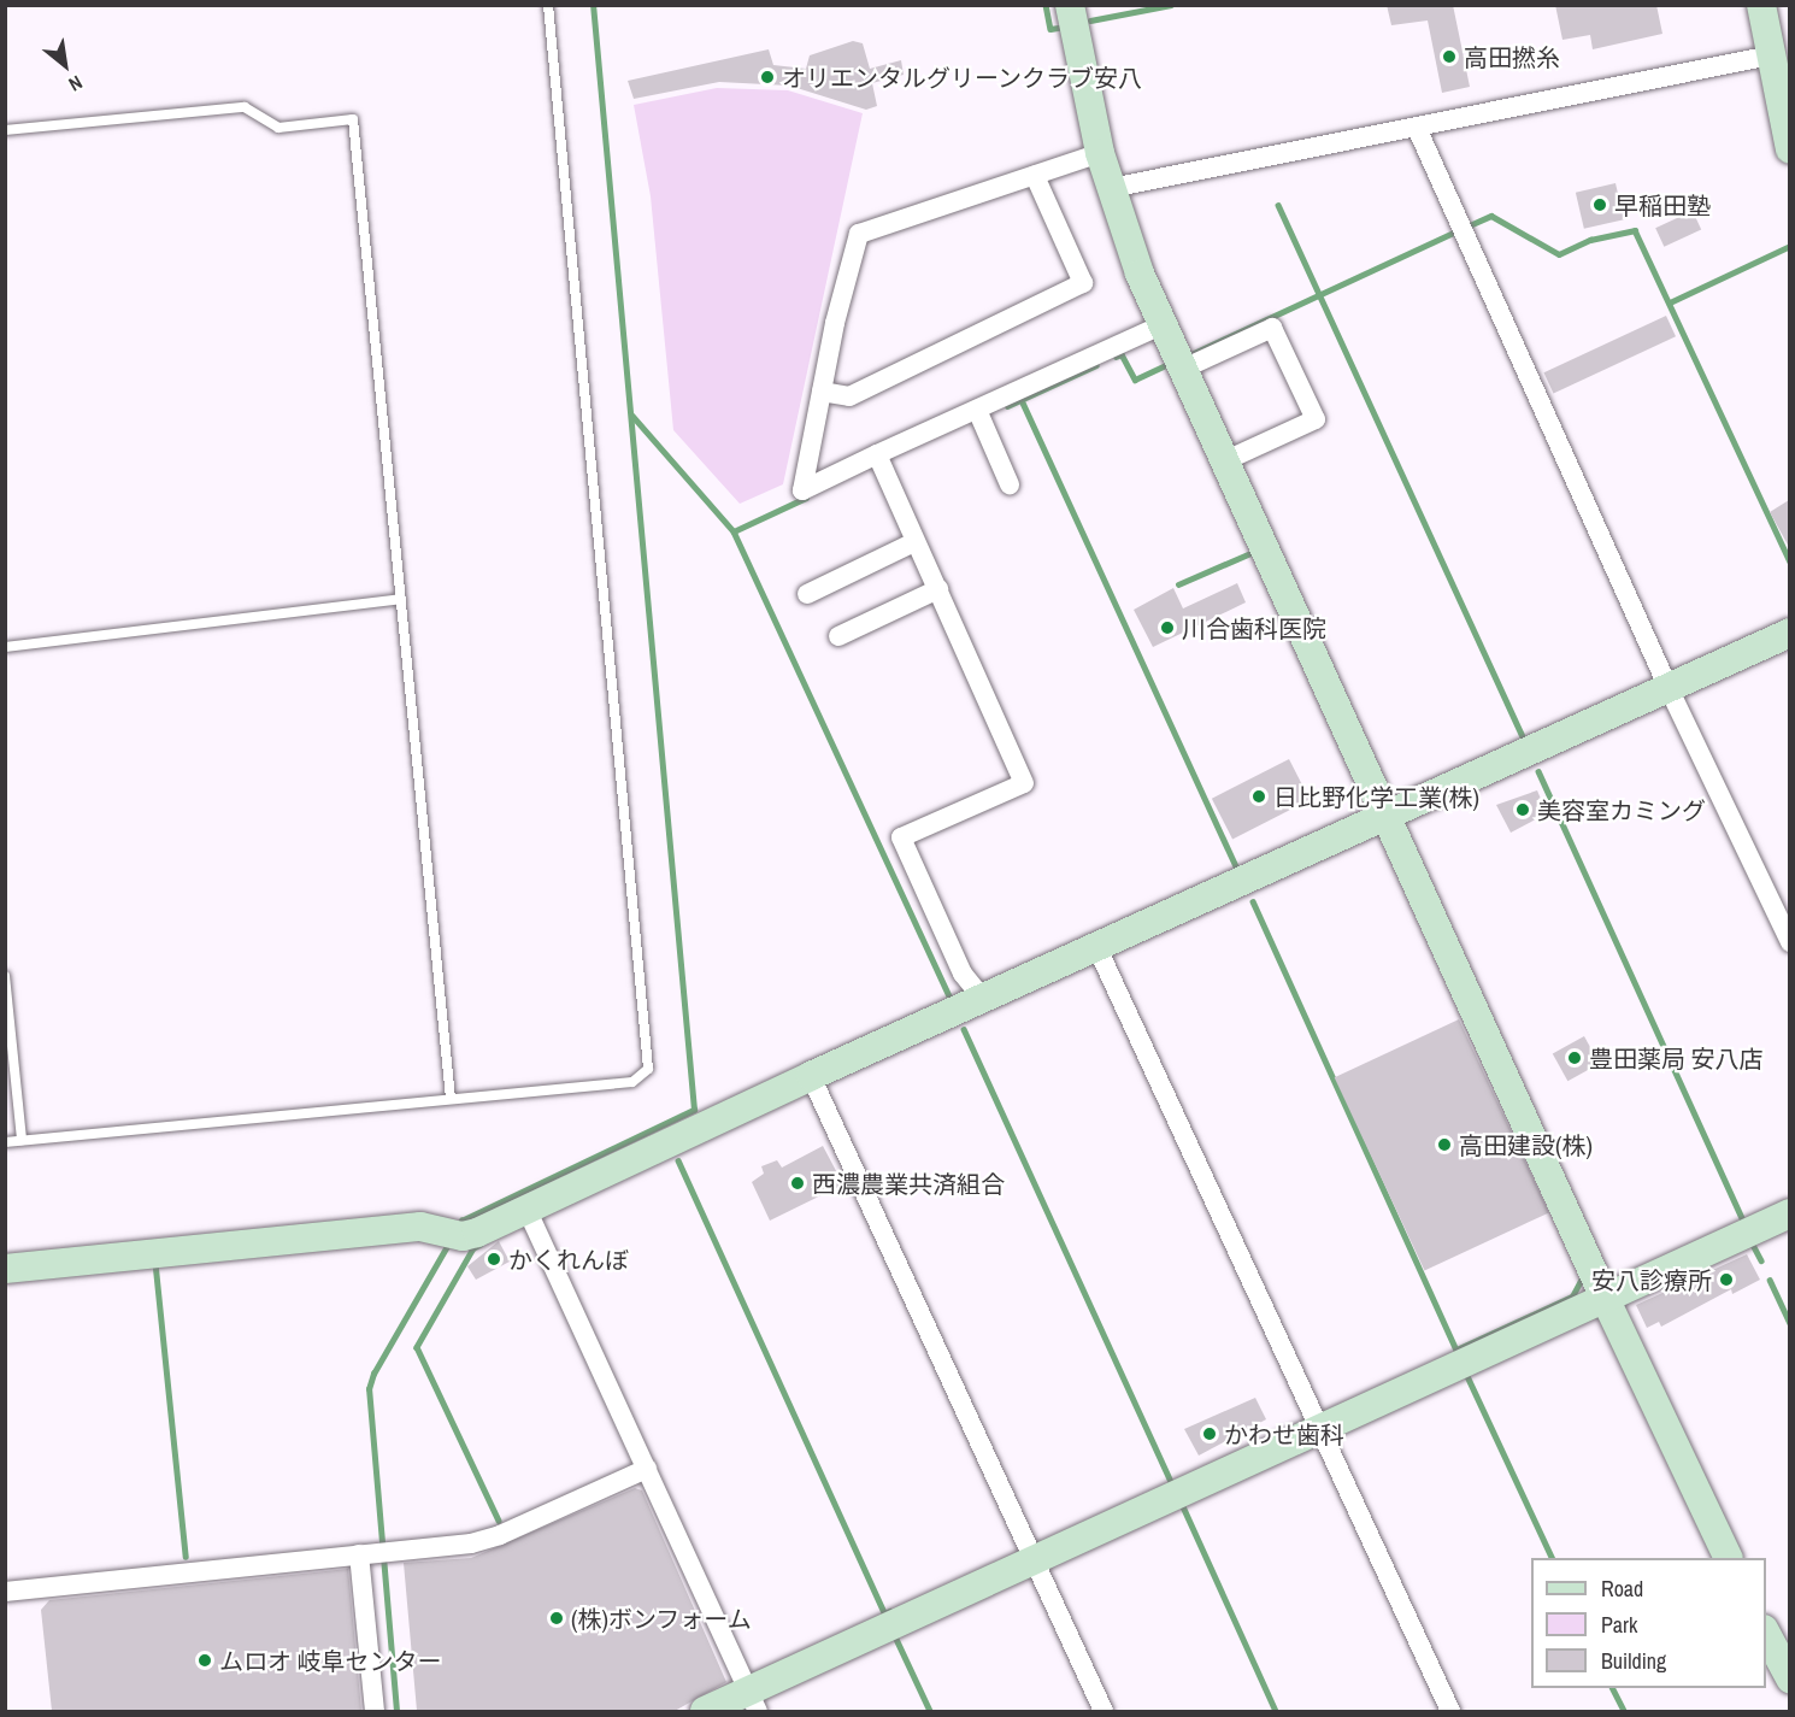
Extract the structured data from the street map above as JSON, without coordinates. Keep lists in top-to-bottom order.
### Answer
{
  "places": [
    "高田撚糸",
    "オリエンタルグリーンクラブ安八",
    "早稲田塾",
    "川合歯科医院",
    "日比野化学工業(株)",
    "美容室カミング",
    "豊田薬局 安八店",
    "高田建設(株)",
    "西濃農業共済組合",
    "かくれんぼ",
    "安八診療所",
    "かわせ歯科",
    "(株)ボンフォーム",
    "ムロオ 岐阜センター"
  ],
  "legend": ["Road", "Park", "Building"],
  "north": "bottom right"
}
